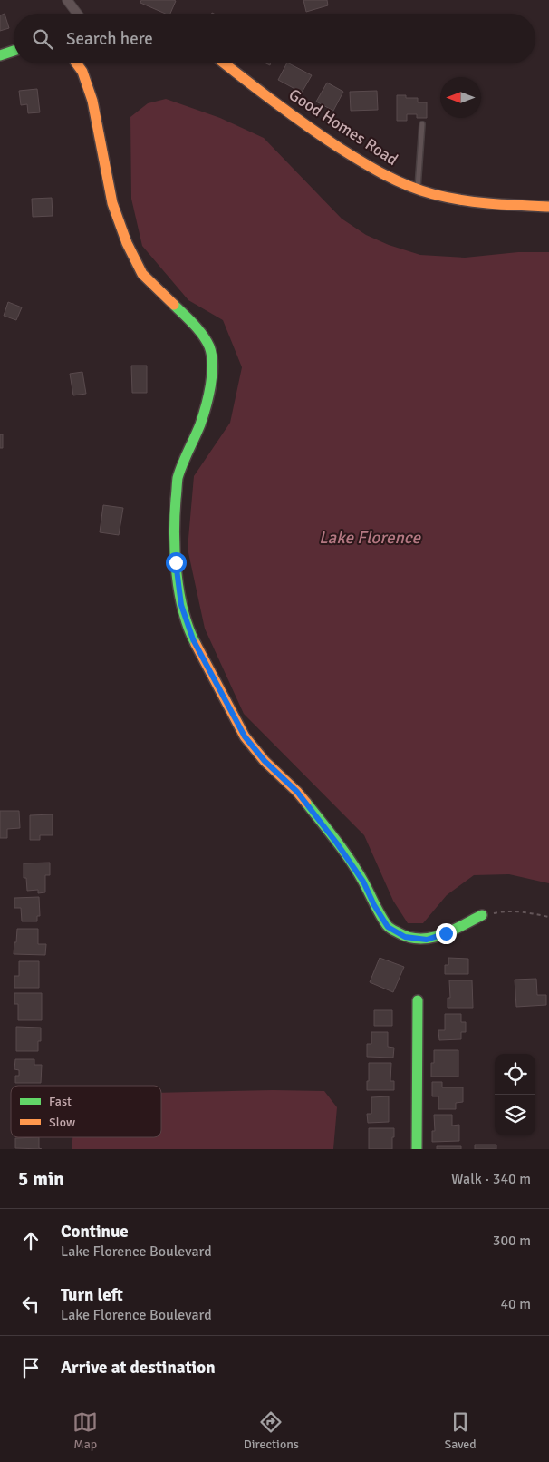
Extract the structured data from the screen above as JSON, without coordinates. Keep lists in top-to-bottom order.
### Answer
{
  "streets": {
    "street": ["Good Homes Road"]
  },
  "water": ["Lake Florence"],
  "legend": ["Fast", "Slow"],
  "north": "left",
  "page": {
    "search": "Search here",
    "heading": ["5 min", "Walk · 340 m"],
    "list": [
      ["Continue", "Lake Florence Boulevard", "300 m"],
      ["Turn left", "Lake Florence Boulevard", "40 m"],
      "Arrive at destination"
    ],
    "nav": ["Map", "Directions", "Saved"]
  }
}
